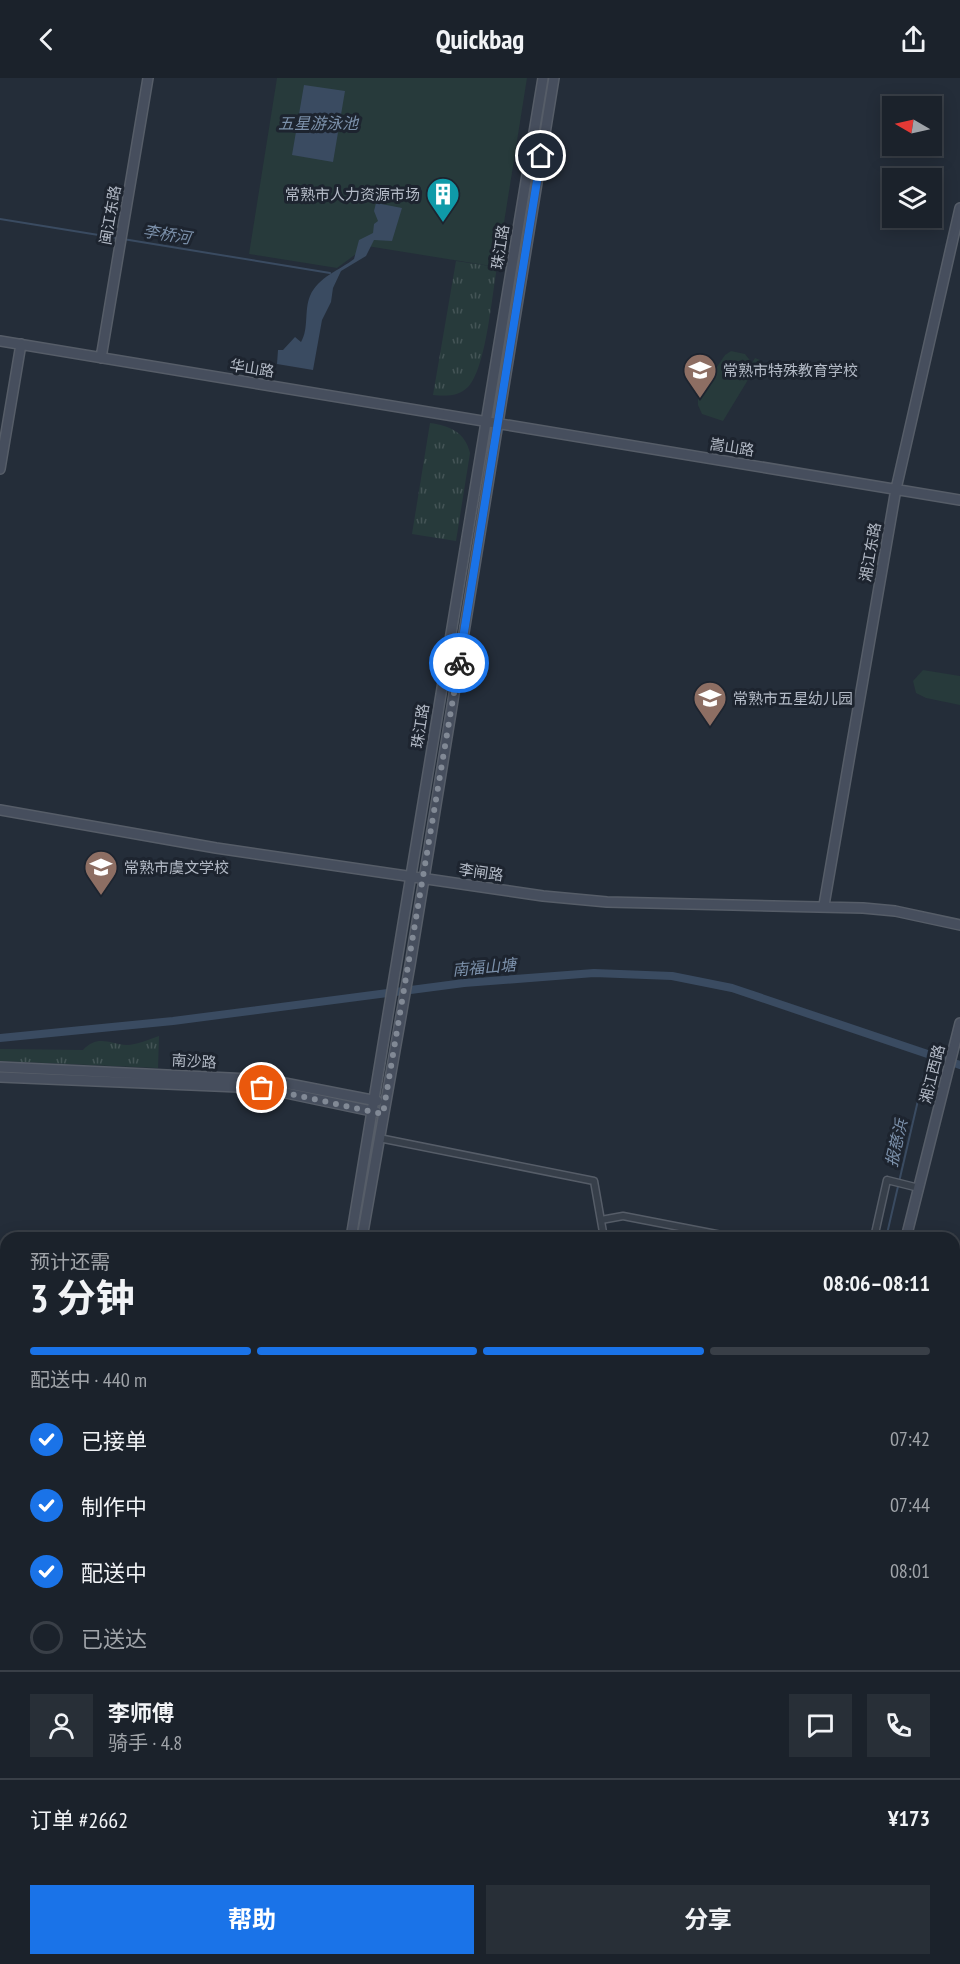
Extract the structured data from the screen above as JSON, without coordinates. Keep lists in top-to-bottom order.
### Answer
{
  "streets": {
    "street": [
      "闽江东路",
      "珠江路",
      "华山路",
      "嵩山路",
      "湘江东路",
      "李闸路",
      "南沙路",
      "湘江西路"
    ]
  },
  "crossings": [
    ["闽江东路", "华山路"],
    ["珠江路", "华山路"],
    ["珠江路", "嵩山路"],
    ["珠江路", "李闸路"],
    ["珠江路", "南沙路"],
    ["华山路", "嵩山路"],
    ["嵩山路", "湘江东路"],
    ["湘江东路", "李闸路"]
  ],
  "water": [
    "五星游泳池",
    "李桥河",
    "南福山塘",
    "报慈浜"
  ],
  "places": {
    "building": ["常熟市人力资源市场"],
    "school or university": ["常熟市特殊教育学校", "常熟市五星幼儿园", "常熟市虞文学校"]
  },
  "north": "left",
  "page": {
    "header": "Quickbag",
    "heading": ["3 分钟", "预计还需", "08:06–08:11"],
    "panel": [
      "李师傅",
      "骑手 · 4.8",
      "订单 #2662",
      "¥173"
    ],
    "bar": "配送中 · 440 m",
    "list": [
      ["已接单", "07:42"],
      ["制作中", "07:44"],
      ["配送中", "08:01"],
      "已送达"
    ],
    "buttons": ["帮助", "分享"]
  }
}
